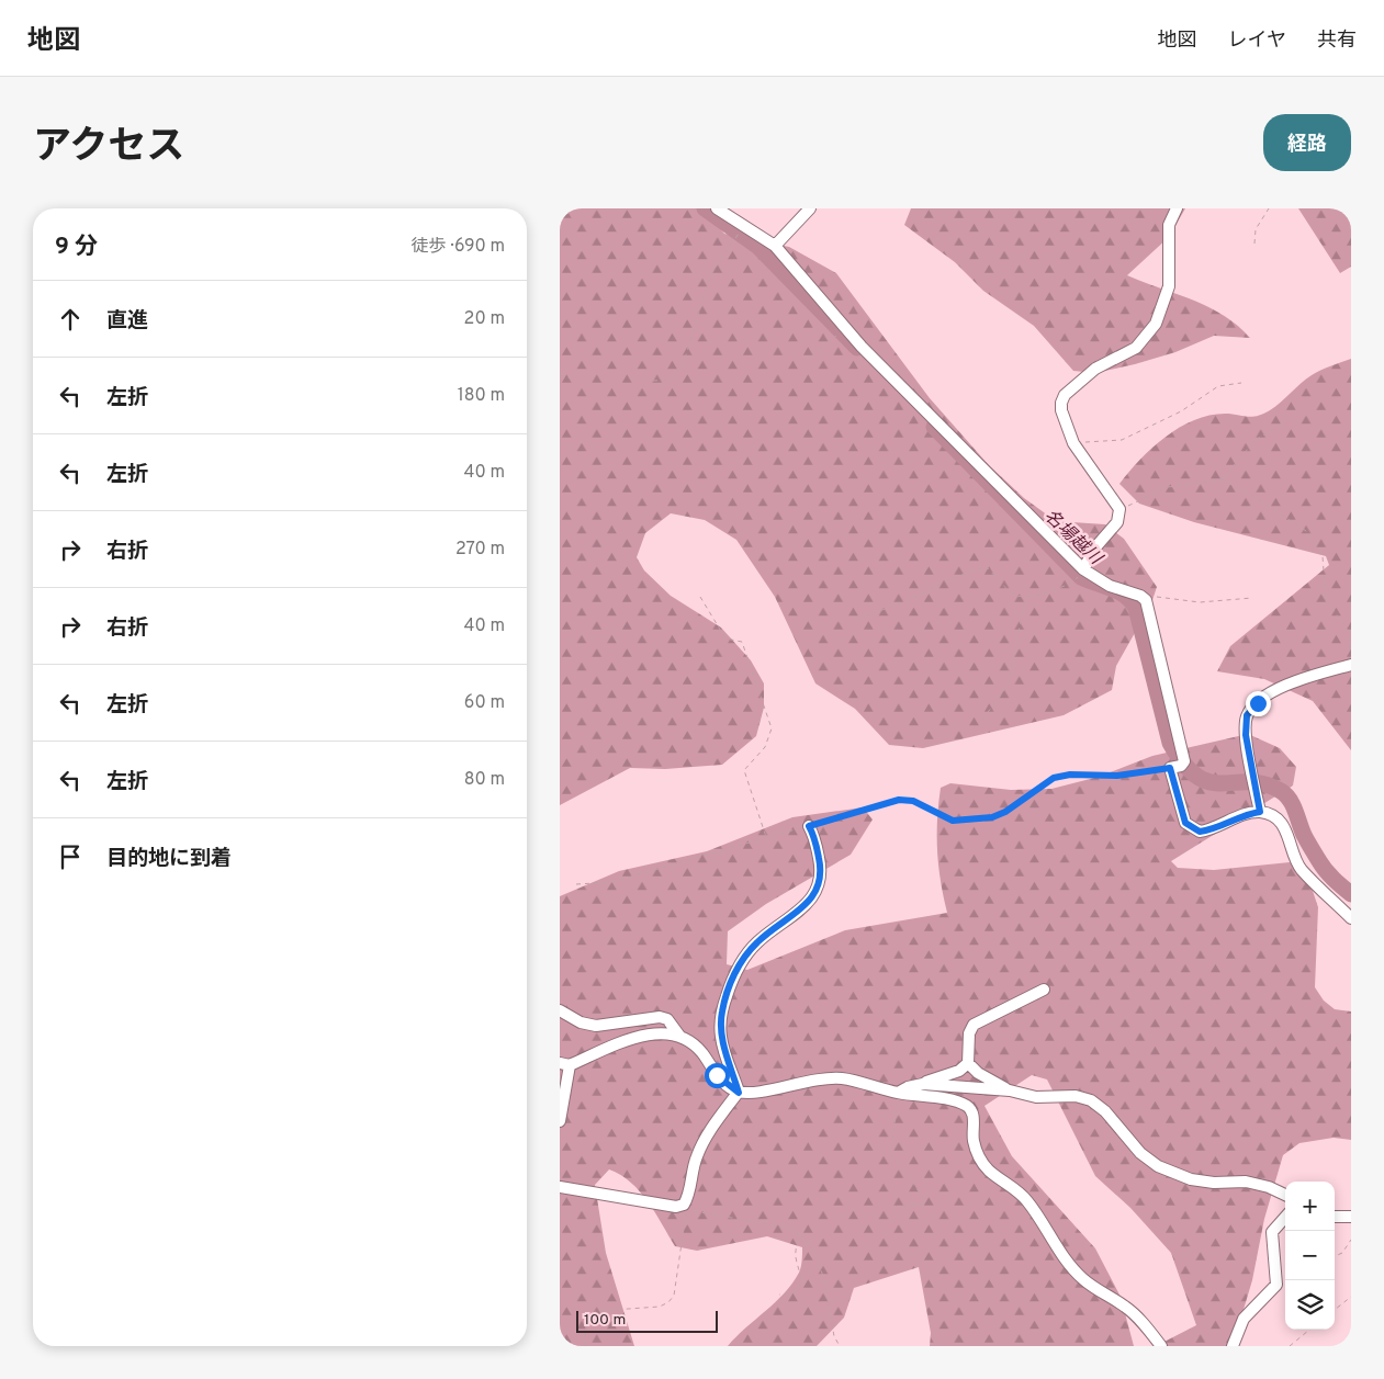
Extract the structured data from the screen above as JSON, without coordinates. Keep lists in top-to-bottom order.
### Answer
{
  "water": ["名場越川"],
  "scale_bar": "100 m",
  "page": {
    "header": "地図",
    "nav": ["地図", "レイヤ", "共有"],
    "title": "アクセス",
    "buttons": "経路",
    "heading": ["9 分", "徒歩 · 690 m"],
    "list": [
      ["直進", "20 m"],
      ["左折", "180 m"],
      ["左折", "40 m"],
      ["右折", "270 m"],
      ["右折", "40 m"],
      ["左折", "60 m"],
      ["左折", "80 m"],
      "目的地に到着"
    ],
    "map_buttons": ["+", "−"],
    "scale": "100 m"
  }
}
